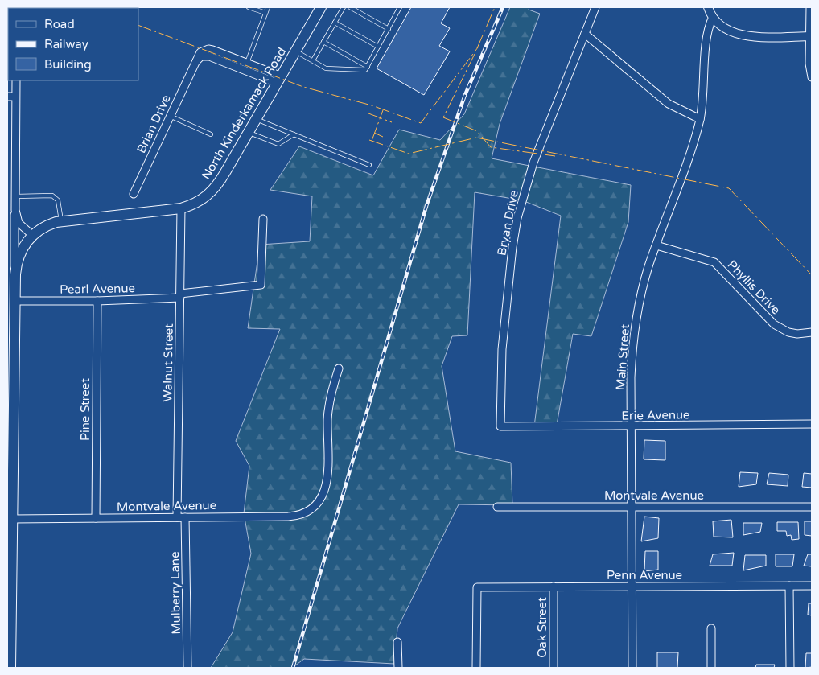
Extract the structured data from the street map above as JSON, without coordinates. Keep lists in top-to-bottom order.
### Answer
{
  "streets": {
    "main road": ["North Kinderkamack Road"],
    "street": [
      "Brian Drive",
      "Bryan Drive",
      "Phyllis Drive",
      "Pearl Avenue",
      "Main Street",
      "Walnut Street",
      "Pine Street",
      "Erie Avenue",
      "Montvale Avenue",
      "Penn Avenue",
      "Mulberry Lane",
      "Oak Street"
    ]
  },
  "crossings": [
    ["North Kinderkamack Road", "Brian Drive"],
    ["North Kinderkamack Road", "Pearl Avenue"],
    ["North Kinderkamack Road", "Walnut Street"],
    ["North Kinderkamack Road", "Montvale Avenue"],
    ["Bryan Drive", "Erie Avenue"],
    ["Phyllis Drive", "Main Street"],
    ["Pearl Avenue", "Walnut Street"],
    ["Pearl Avenue", "Pine Street"],
    ["Main Street", "Erie Avenue"],
    ["Main Street", "Montvale Avenue"],
    ["Main Street", "Penn Avenue"],
    ["Walnut Street", "Montvale Avenue"],
    ["Walnut Street", "Mulberry Lane"],
    ["Pine Street", "Montvale Avenue"],
    ["Montvale Avenue", "Mulberry Lane"],
    ["Penn Avenue", "Oak Street"]
  ],
  "legend": ["Road", "Railway", "Building"]
}
